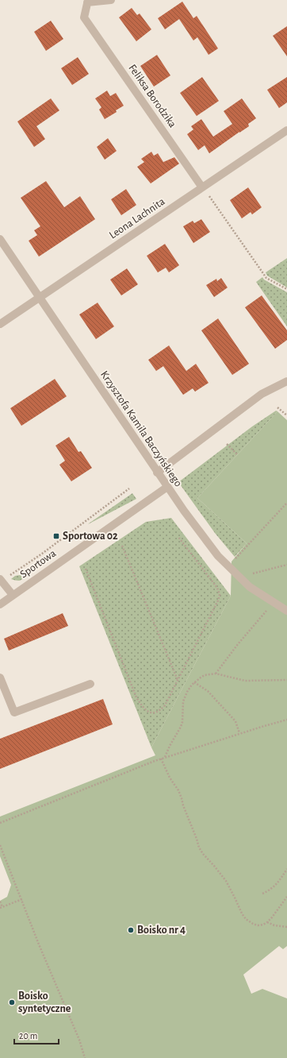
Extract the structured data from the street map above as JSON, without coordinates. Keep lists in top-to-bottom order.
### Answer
{
  "streets": {
    "street": [
      "Feliksa Borodzika",
      "Leona Lachnita",
      "Krzysztofa Kamila Baczyńskiego",
      "Sportowa"
    ]
  },
  "crossings": [
    ["Feliksa Borodzika", "Leona Lachnita"],
    ["Leona Lachnita", "Krzysztofa Kamila Baczyńskiego"],
    ["Krzysztofa Kamila Baczyńskiego", "Sportowa"]
  ],
  "places": {
    "transit": ["Sportowa 02"],
    "other": ["Boisko nr 4", "Boisko syntetyczne"]
  },
  "scale_bar": "20 m"
}
